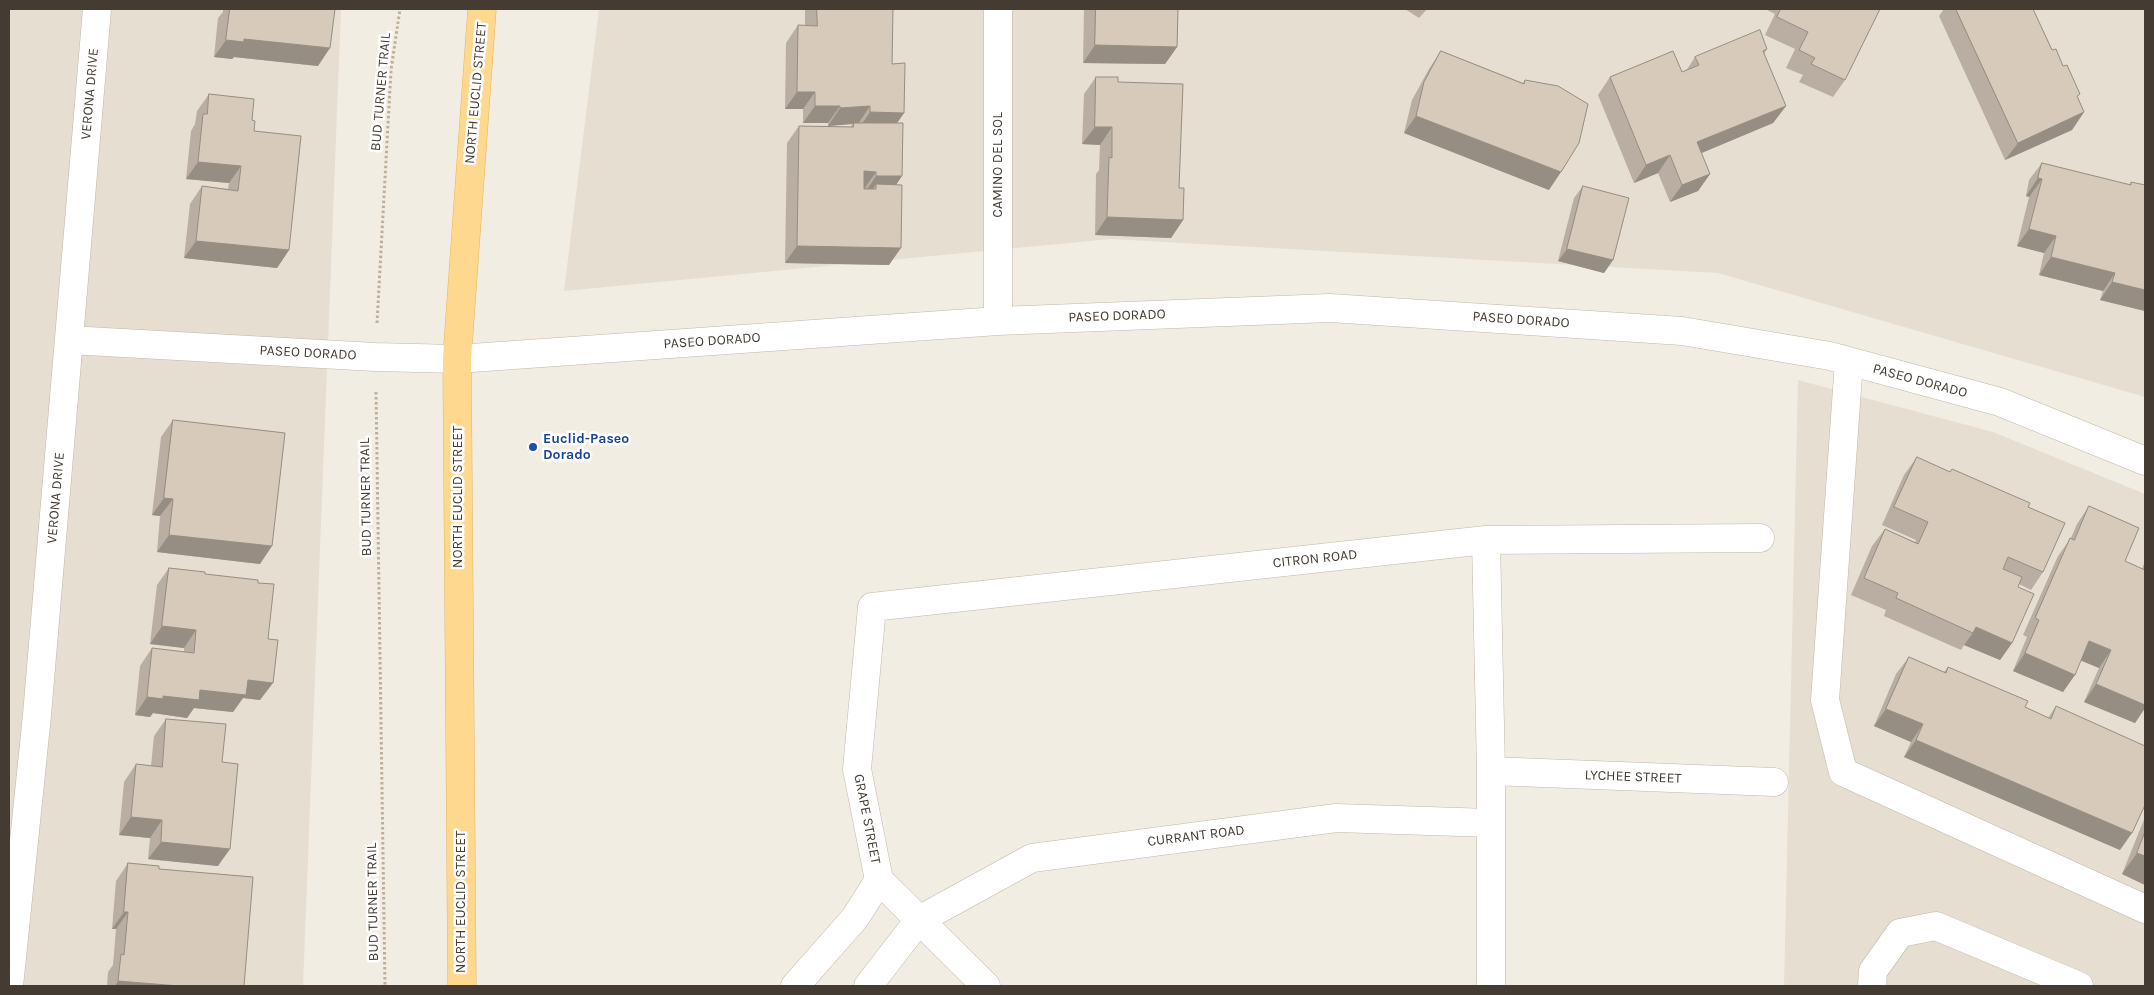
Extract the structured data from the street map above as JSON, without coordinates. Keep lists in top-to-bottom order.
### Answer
{
  "streets": {
    "main road": ["NORTH EUCLID STREET"],
    "street": [
      "VERONA DRIVE",
      "CAMINO DEL SOL",
      "PASEO DORADO",
      "CITRON ROAD",
      "LYCHEE STREET",
      "GRAPE STREET",
      "CURRANT ROAD"
    ],
    "path": ["BUD TURNER TRAIL"]
  },
  "crossings": [
    ["BUD TURNER TRAIL", "PASEO DORADO"],
    ["NORTH EUCLID STREET", "PASEO DORADO"],
    ["VERONA DRIVE", "PASEO DORADO"],
    ["CAMINO DEL SOL", "PASEO DORADO"],
    ["CITRON ROAD", "GRAPE STREET"],
    ["GRAPE STREET", "CURRANT ROAD"]
  ],
  "places": ["Euclid-Paseo Dorado"]
}
